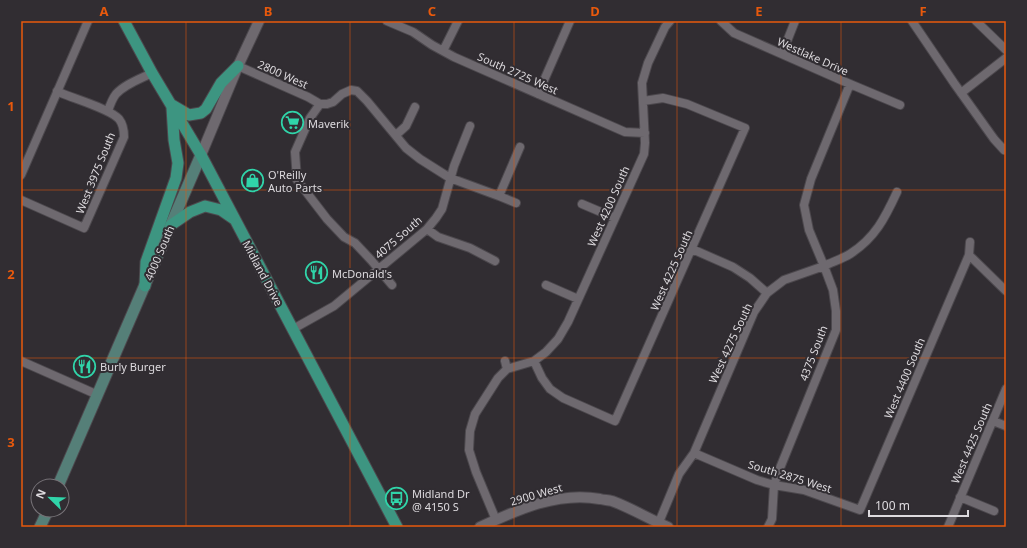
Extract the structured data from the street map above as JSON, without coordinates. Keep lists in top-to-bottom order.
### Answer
{
  "streets": {
    "main road": ["4000 South", "Midland Drive"],
    "street": [
      "Westlake Drive",
      "South 2725 West",
      "2800 West",
      "West 3975 South",
      "West 4200 South",
      "4075 South",
      "West 4225 South",
      "West 4275 South",
      "4375 South",
      "West 4400 South",
      "West 4425 South",
      "South 2875 West",
      "2900 West"
    ]
  },
  "crossings": [
    ["South 2725 West", "West 4200 South"],
    ["2800 West", "4000 South"],
    ["West 4200 South", "West 4225 South"],
    ["4075 South", "Midland Drive"],
    ["4000 South", "Midland Drive"],
    ["West 4275 South", "4375 South"],
    ["West 4275 South", "South 2875 West"],
    ["West 4275 South", "2900 West"],
    ["4375 South", "South 2875 West"],
    ["West 4400 South", "South 2875 West"]
  ],
  "places": {
    "supermarket": ["Maverik"],
    "shop": ["O'Reilly Auto Parts"],
    "restaurant": ["McDonald's", "Burly Burger"],
    "bus stop": ["Midland Dr @ 4150 S"]
  },
  "scale_bar": "100 m",
  "north": "top left",
  "grid": {
    "columns": [
      "A",
      "B",
      "C",
      "D",
      "E",
      "F"
    ],
    "rows": ["1", "2", "3"]
  }
}
